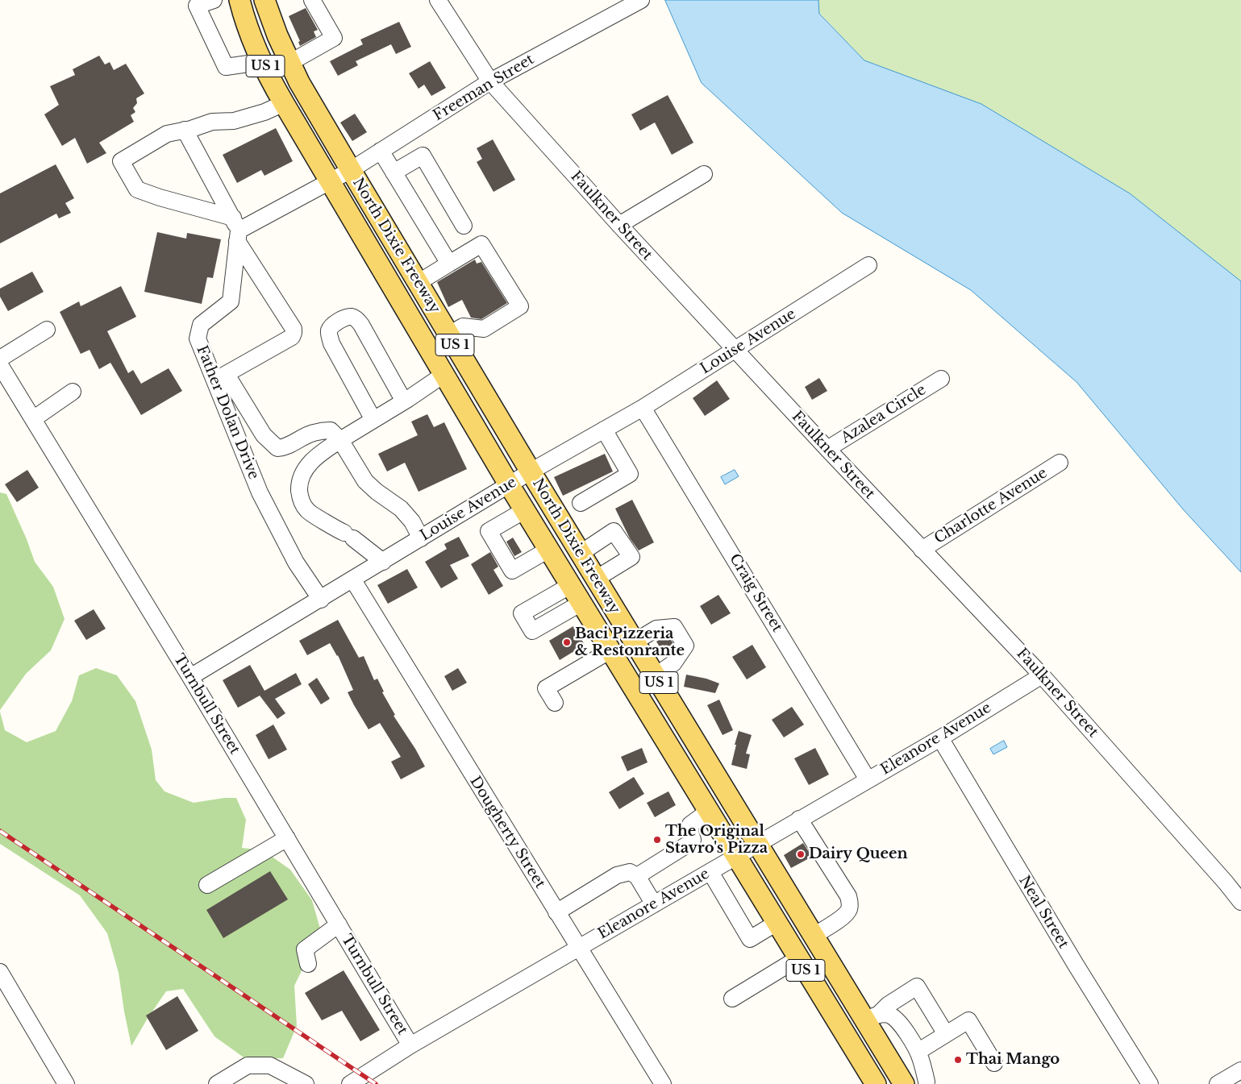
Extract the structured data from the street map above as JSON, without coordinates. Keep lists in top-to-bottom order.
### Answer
{
  "streets": {
    "main road": ["US 1", "North Dixie Freeway"],
    "street": [
      "Freeman Street",
      "Faulkner Street",
      "Louise Avenue",
      "Father Dolan Drive",
      "Azalea Circle",
      "Charlotte Avenue",
      "Craig Street",
      "Turnbull Street",
      "Eleanore Avenue",
      "Dougherty Street",
      "Neal Street"
    ]
  },
  "crossings": [
    ["Freeman Street", "Faulkner Street"],
    ["Freeman Street", "North Dixie Freeway"],
    ["Faulkner Street", "Louise Avenue"],
    ["Faulkner Street", "Azalea Circle"],
    ["Faulkner Street", "Charlotte Avenue"],
    ["Faulkner Street", "Eleanore Avenue"],
    ["North Dixie Freeway", "Louise Avenue"],
    ["North Dixie Freeway", "Eleanore Avenue"],
    ["Louise Avenue", "Father Dolan Drive"],
    ["Louise Avenue", "Craig Street"],
    ["Louise Avenue", "Turnbull Street"],
    ["Louise Avenue", "Dougherty Street"],
    ["Craig Street", "Eleanore Avenue"],
    ["Turnbull Street", "Eleanore Avenue"],
    ["Eleanore Avenue", "Dougherty Street"],
    ["Eleanore Avenue", "Neal Street"]
  ],
  "places": [
    "Baci Pizzeria & Restonrante",
    "The Original Stavro's Pizza",
    "Dairy Queen",
    "Thai Mango"
  ]
}
